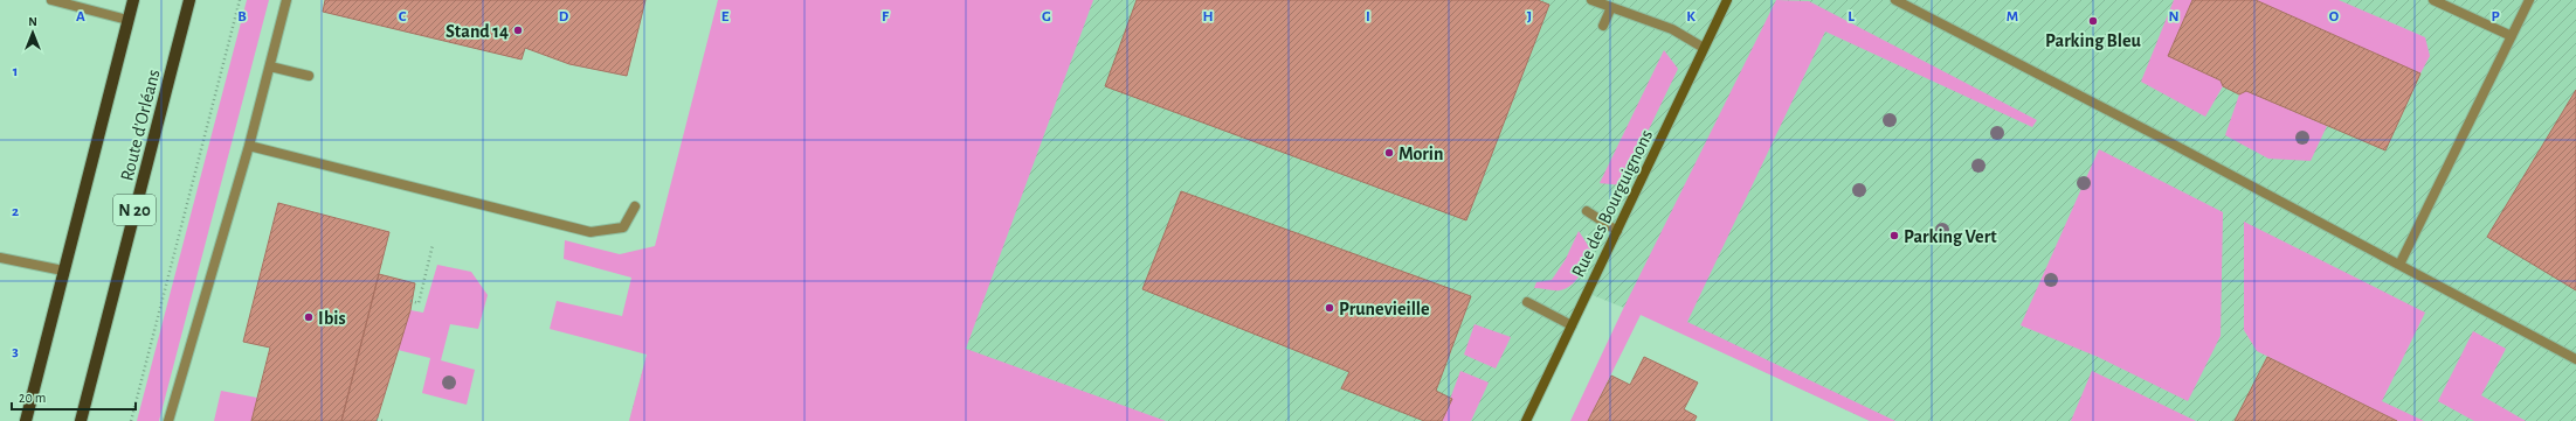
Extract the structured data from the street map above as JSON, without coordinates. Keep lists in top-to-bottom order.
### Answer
{
  "streets": {
    "main road": ["Route d'Orléans", "N 20"],
    "street": ["Rue des Bourguignons"]
  },
  "places": [
    "Parking Bleu",
    "Stand 14",
    "Morin",
    "Parking Vert",
    "Prunevieille",
    "Ibis"
  ],
  "scale_bar": "20 m",
  "north": "top",
  "grid": {
    "columns": [
      "A",
      "B",
      "C",
      "D",
      "E",
      "F",
      "G",
      "H",
      "I",
      "J",
      "K",
      "L",
      "M",
      "N",
      "O",
      "P"
    ],
    "rows": ["1", "2", "3"]
  }
}
